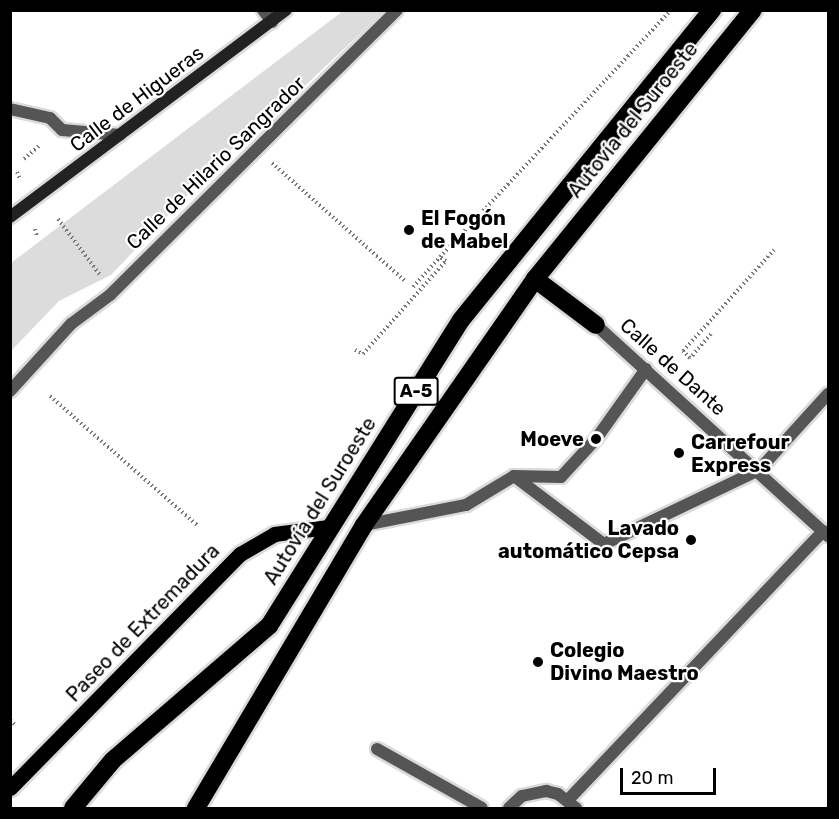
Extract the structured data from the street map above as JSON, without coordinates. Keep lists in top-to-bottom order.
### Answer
{
  "streets": {
    "highway": ["Autovía del Suroeste", "A-5"],
    "main road": ["Calle de Higueras", "Paseo de Extremadura"],
    "street": ["Calle de Hilario Sangrador", "Calle de Dante"]
  },
  "crossings": [
    ["Autovía del Suroeste", "Paseo de Extremadura"]
  ],
  "places": [
    "El Fogón de Mabel",
    "Moeve",
    "Carrefour Express",
    "Lavado automático Cepsa",
    "Colegio Divino Maestro"
  ],
  "scale_bar": "20 m"
}
